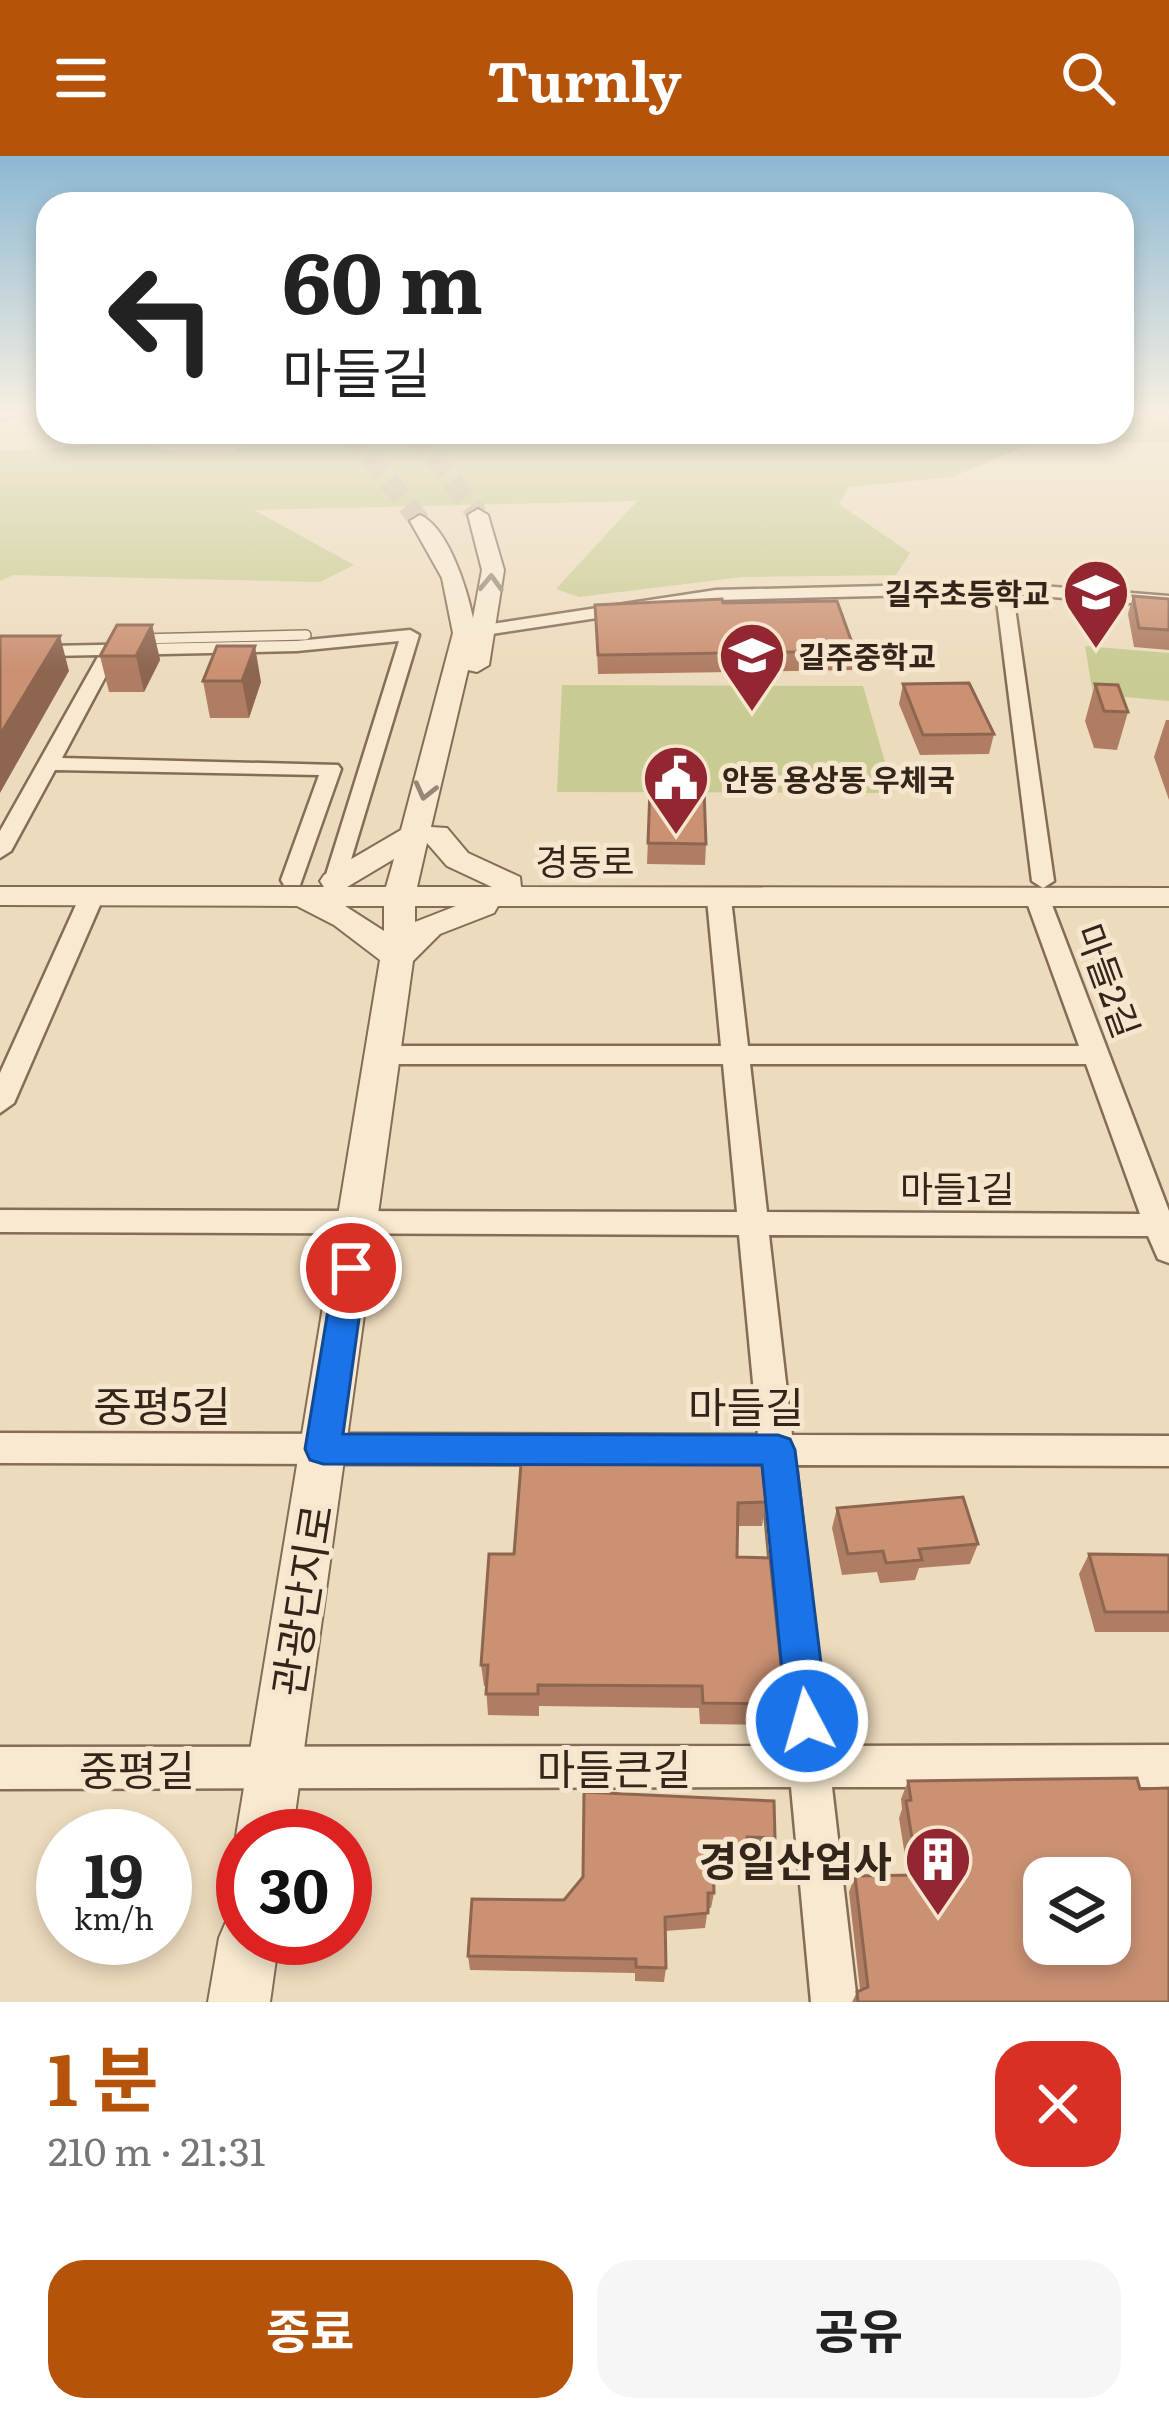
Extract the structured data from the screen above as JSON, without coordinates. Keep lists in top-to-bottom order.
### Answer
{
  "streets": {
    "street": [
      "경동로",
      "마들2길",
      "마들1길",
      "중평5길",
      "마들길",
      "관광단지로",
      "마들큰길",
      "중평길"
    ]
  },
  "crossings": [
    ["경동로", "마들2길"],
    ["마들2길", "마들1길"],
    ["마들1길", "관광단지로"],
    ["중평5길", "마들길"],
    ["중평5길", "관광단지로"],
    ["마들길", "관광단지로"],
    ["관광단지로", "마들큰길"],
    ["관광단지로", "중평길"],
    ["마들큰길", "중평길"]
  ],
  "places": {
    "school or university": ["길주초등학교", "길주중학교"],
    "public building": ["안동 용상동 우체국"],
    "building": ["경일산업사"]
  },
  "page": {
    "header": "Turnly",
    "turn": ["60 m", "마들길"],
    "speed": "19 km/h",
    "limit": "30",
    "heading": ["1 분", "210 m · 21:31"],
    "buttons": ["종료", "공유"]
  }
}
